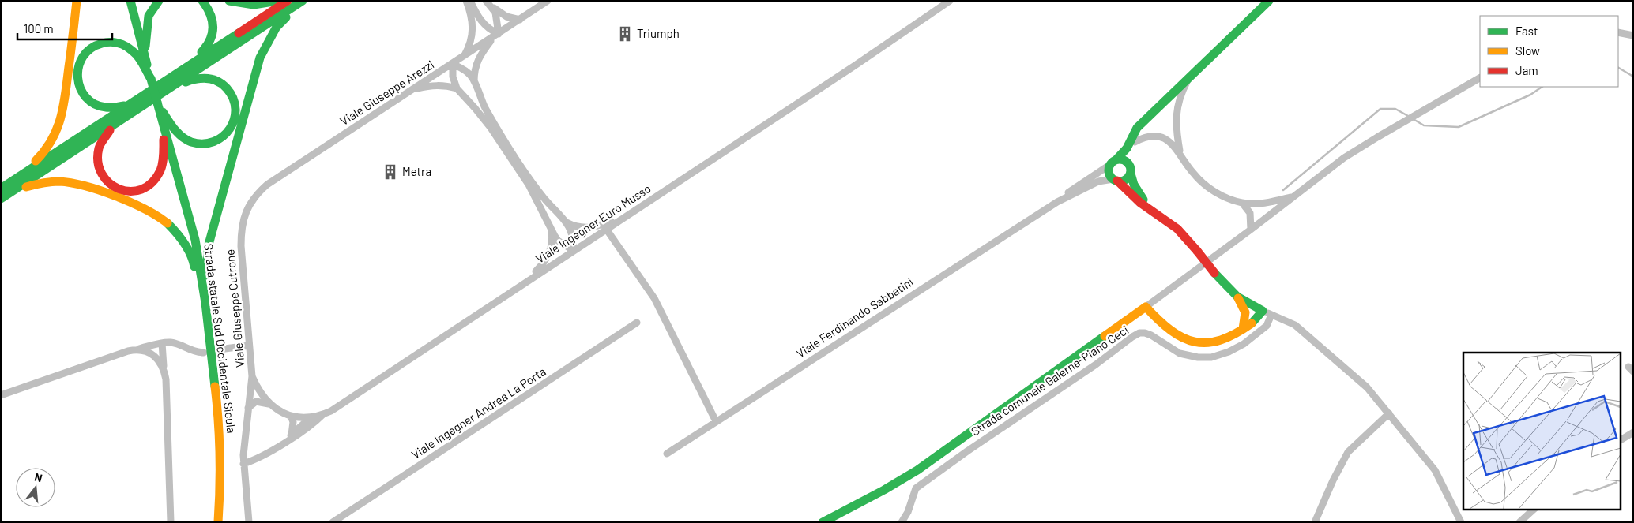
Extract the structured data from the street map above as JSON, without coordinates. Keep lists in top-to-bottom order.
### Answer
{
  "streets": {
    "main road": ["Strada statale Sud Occidentale Sicula"],
    "street": [
      "Viale Giuseppe Arezzi",
      "Viale Ingegner Euro Musso",
      "Viale Giuseppe Cutrone",
      "Viale Ferdinando Sabbatini",
      "Strada comunale Galerne-Piano Ceci",
      "Viale Ingegner Andrea La Porta"
    ]
  },
  "crossings": [
    ["Viale Giuseppe Arezzi", "Viale Giuseppe Cutrone"],
    ["Viale Ingegner Euro Musso", "Viale Giuseppe Cutrone"]
  ],
  "places": {
    "building": ["Triumph", "Metra"]
  },
  "legend": ["Fast", "Slow", "Jam"],
  "scale_bar": "100 m",
  "north": "top"
}
